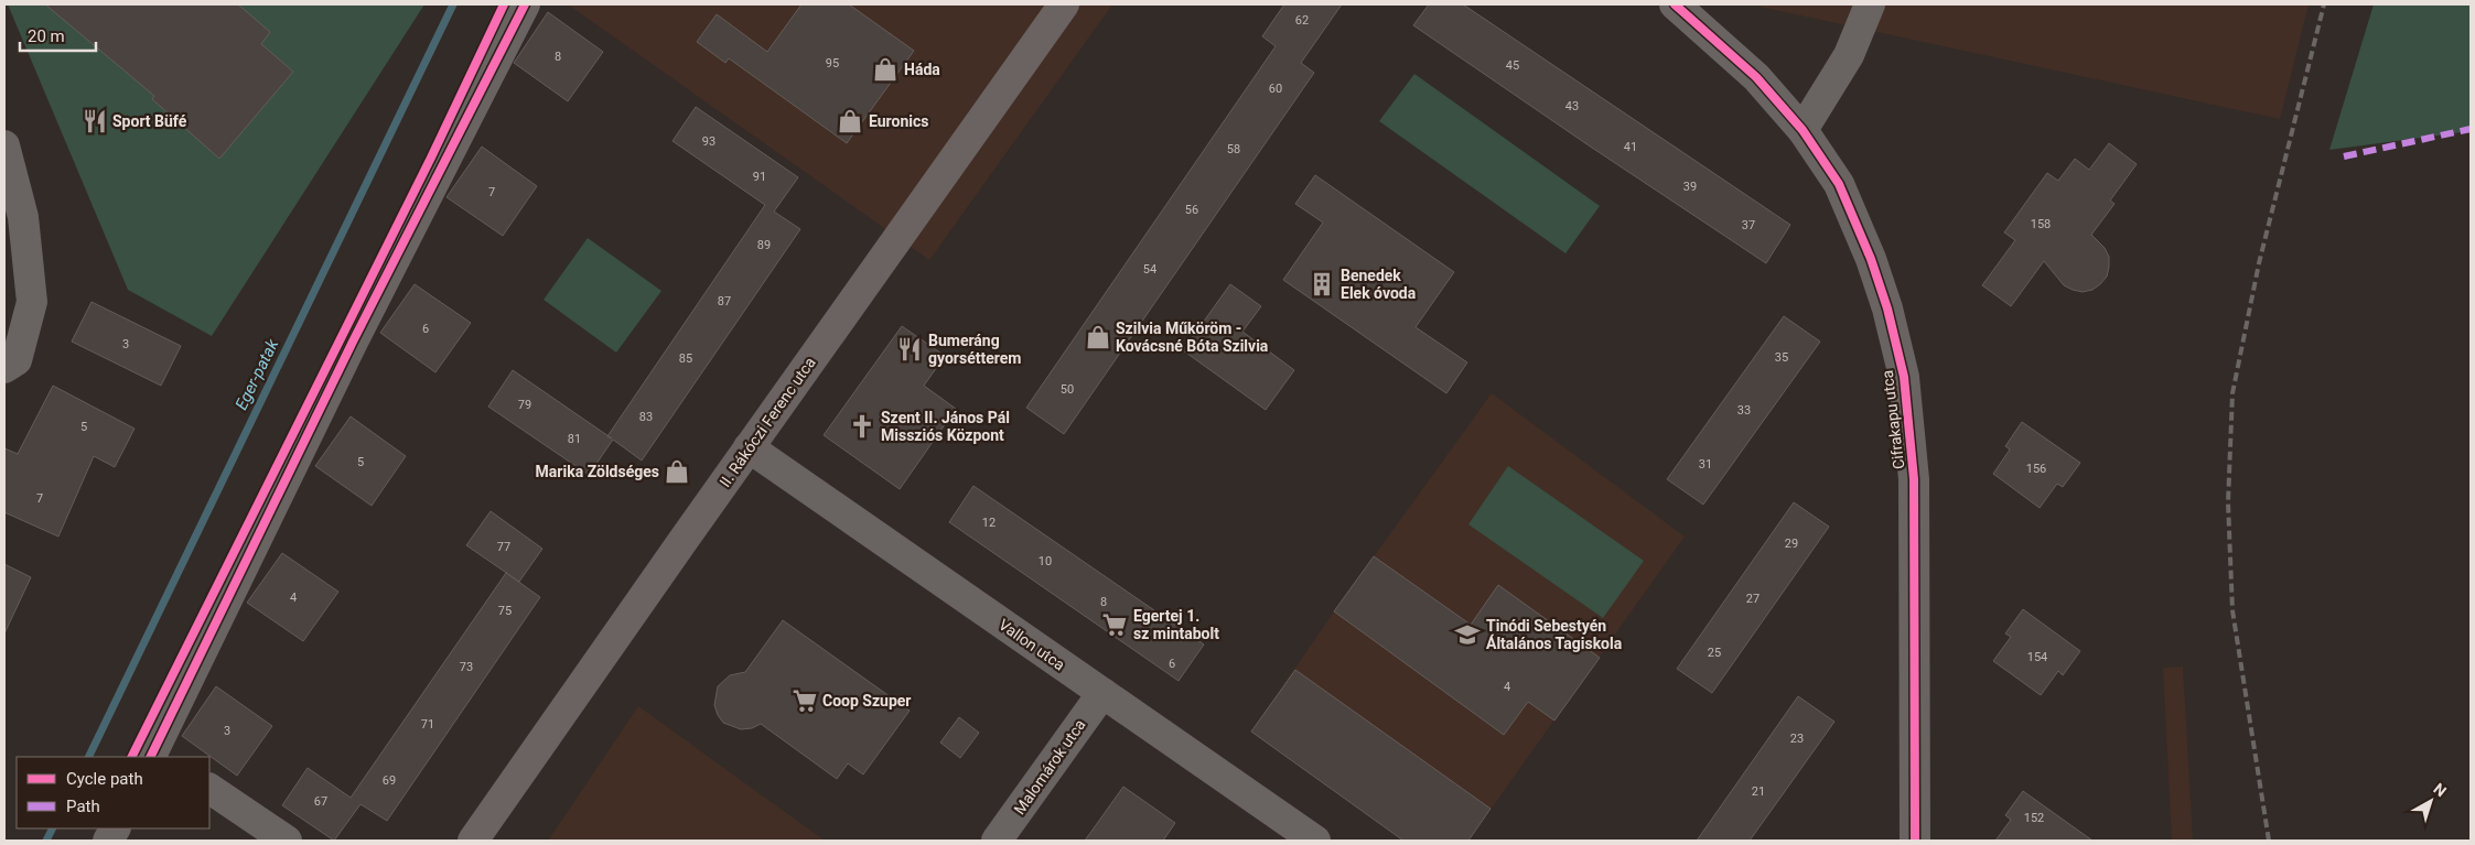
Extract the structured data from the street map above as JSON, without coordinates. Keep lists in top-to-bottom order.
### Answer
{
  "streets": {
    "main road": ["II. Rákóczi Ferenc utca"],
    "street": ["Cifrakapu utca", "Vallon utca", "Malomárok utca"]
  },
  "crossings": [
    ["II. Rákóczi Ferenc utca", "Vallon utca"],
    ["Vallon utca", "Malomárok utca"]
  ],
  "water": ["Eger-patak"],
  "places": {
    "shop": [
      "Háda",
      "Euronics",
      "Szilvia Műköröm - Kovácsné Bóta Szilvia",
      "Marika Zöldséges"
    ],
    "restaurant": ["Sport Büfé", "Bumeráng gyorsétterem"],
    "building": ["Benedek Elek óvoda"],
    "church": ["Szent II. János Pál Missziós Központ"],
    "supermarket": ["Egertej 1. sz mintabolt", "Coop Szuper"],
    "school or university": ["Tinódi Sebestyén Általános Tagiskola"]
  },
  "house_numbers": [
    "62",
    "8",
    "95",
    "45",
    "60",
    "43",
    "93",
    "41",
    "58",
    "91",
    "39",
    "7",
    "56",
    "158",
    "37",
    "89",
    "54",
    "87",
    "6",
    "3",
    "35",
    "85",
    "50",
    "79",
    "33",
    "83",
    "5",
    "81",
    "5",
    "31",
    "156",
    "7",
    "12",
    "29",
    "77",
    "10",
    "4",
    "27",
    "8",
    "75",
    "25",
    "154",
    "6",
    "73",
    "4",
    "71",
    "3",
    "23",
    "69",
    "21",
    "67",
    "152"
  ],
  "legend": ["Cycle path", "Path"],
  "scale_bar": "20 m",
  "north": "top right"
}
